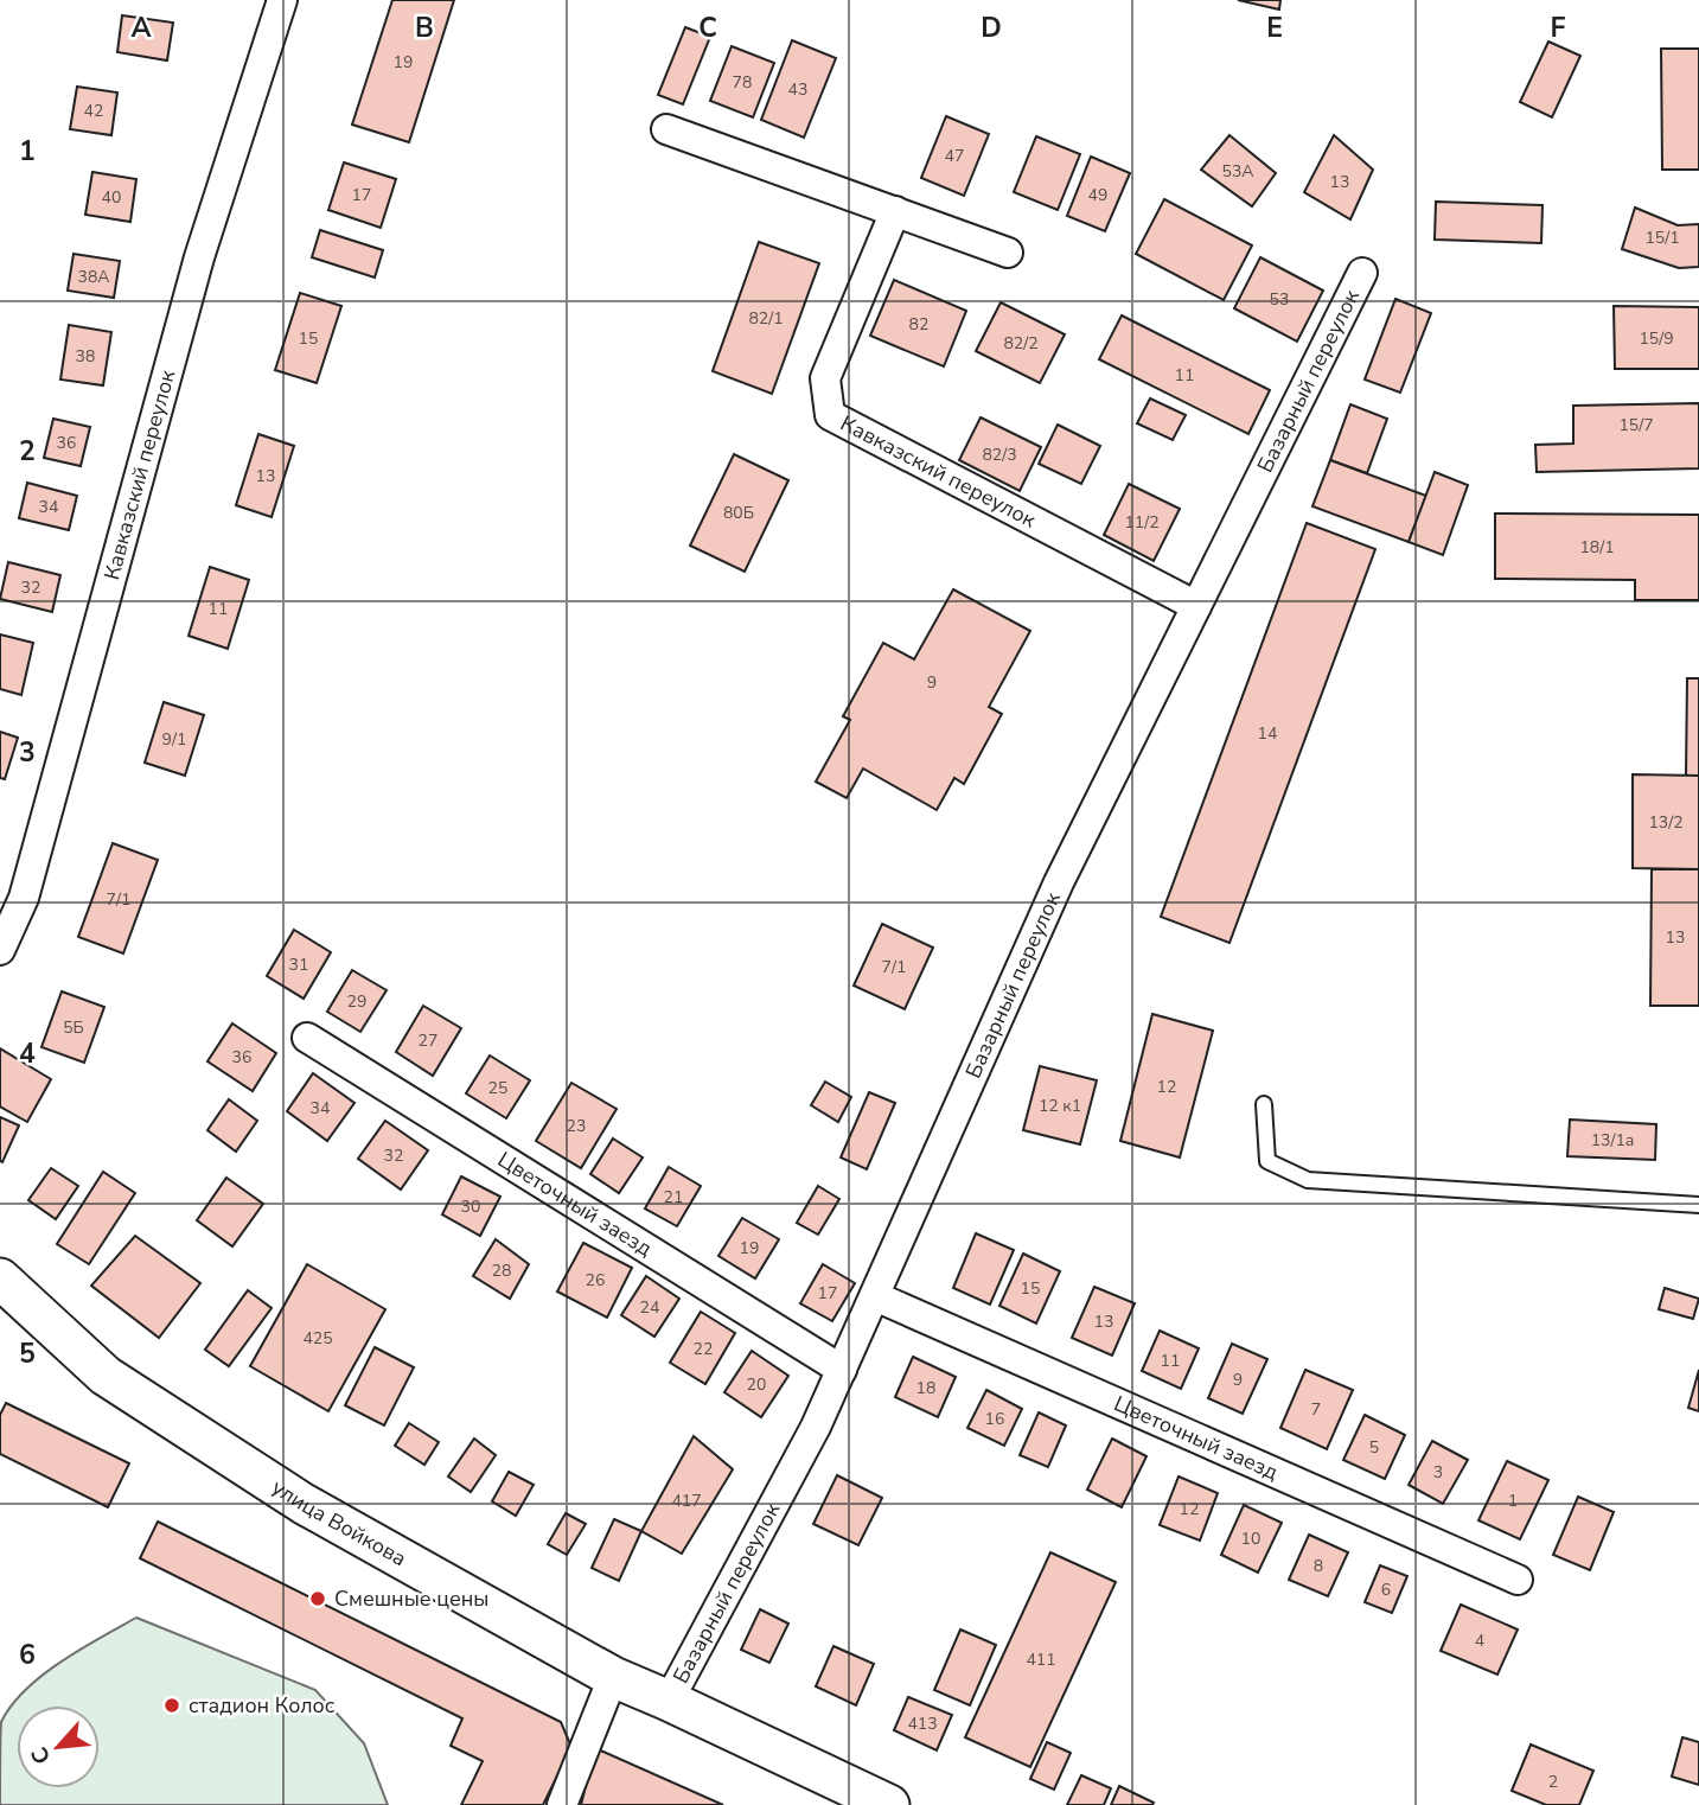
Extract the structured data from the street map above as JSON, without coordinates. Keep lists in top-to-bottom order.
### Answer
{
  "streets": {
    "street": [
      "Базарный переулок",
      "Кавказский переулок",
      "Цветочный заезд",
      "улица Войкова"
    ]
  },
  "crossings": [
    ["Базарный переулок", "Кавказский переулок"],
    ["Базарный переулок", "Цветочный заезд"],
    ["Базарный переулок", "улица Войкова"]
  ],
  "places": ["Смешные цены", "стадион Колос"],
  "house_numbers": [
    "19",
    "78",
    "43",
    "42",
    "47",
    "53А",
    "13",
    "17",
    "49",
    "40",
    "15/1",
    "38А",
    "53",
    "82/1",
    "82",
    "15",
    "15/9",
    "82/2",
    "38",
    "11",
    "15/7",
    "36",
    "82/3",
    "13",
    "34",
    "80Б",
    "11/2",
    "18/1",
    "32",
    "11",
    "9",
    "14",
    "9/1",
    "13/2",
    "7/1",
    "13",
    "31",
    "7/1",
    "29",
    "5Б",
    "27",
    "36",
    "12",
    "25",
    "12 к1",
    "34",
    "23",
    "13/1а",
    "32",
    "21",
    "30",
    "19",
    "28",
    "26",
    "15",
    "17",
    "24",
    "13",
    "425",
    "22",
    "11",
    "9",
    "20",
    "18",
    "7",
    "16",
    "5",
    "3",
    "417",
    "1",
    "12",
    "10",
    "8",
    "6",
    "4",
    "411",
    "413",
    "2"
  ],
  "north": "bottom left",
  "grid": {
    "columns": [
      "A",
      "B",
      "C",
      "D",
      "E",
      "F"
    ],
    "rows": [
      "1",
      "2",
      "3",
      "4",
      "5",
      "6"
    ]
  }
}
